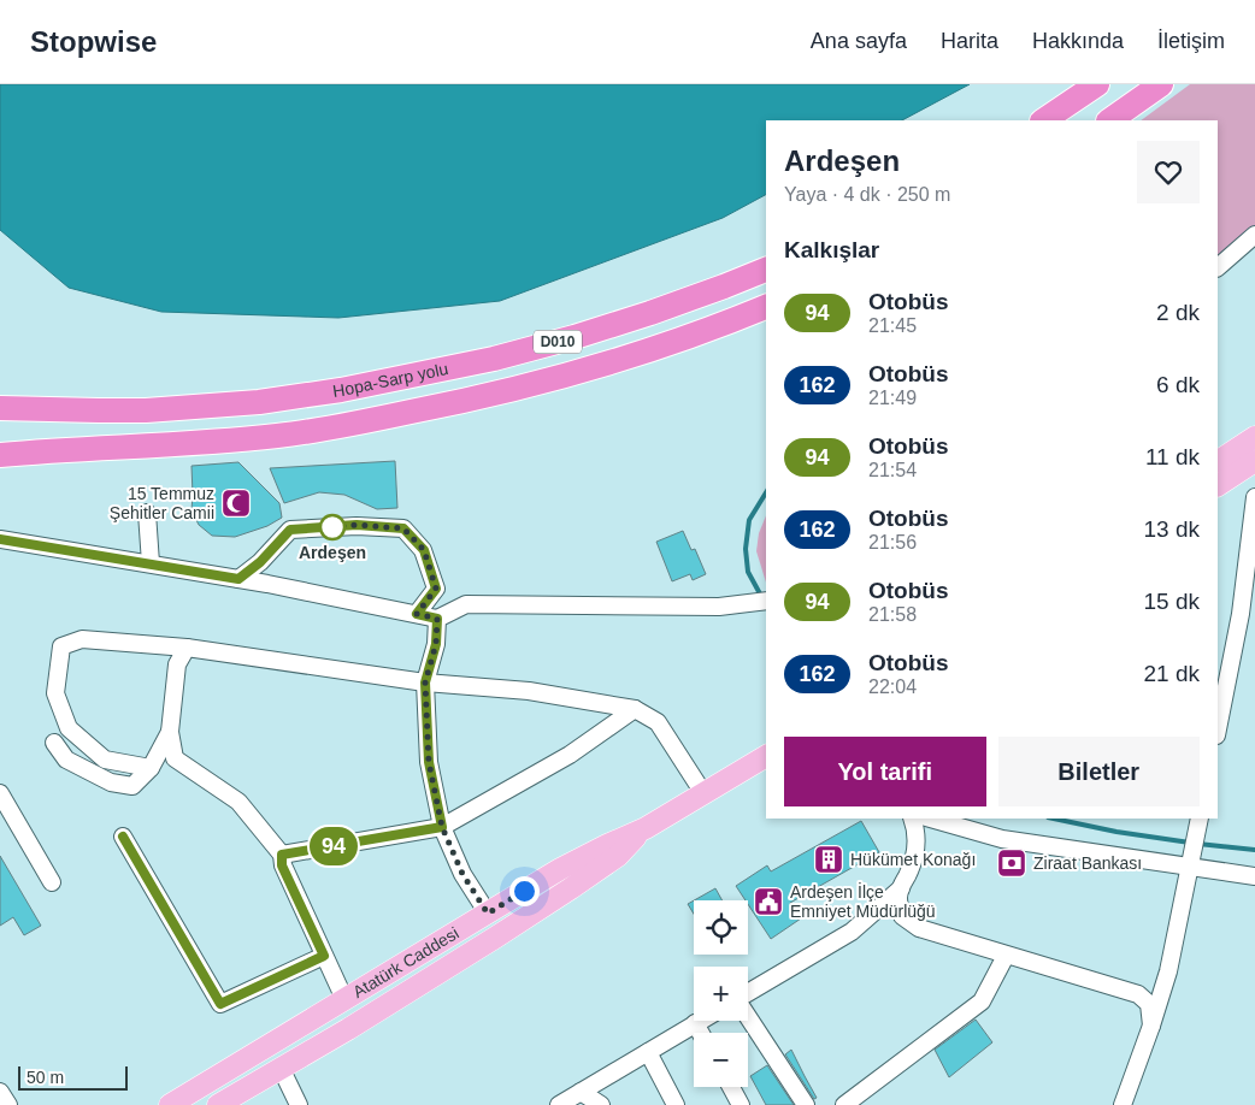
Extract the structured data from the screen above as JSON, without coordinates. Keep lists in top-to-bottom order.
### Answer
{
  "streets": {
    "highway": ["D010", "Hopa-Sarp yolu"],
    "main road": ["Atatürk Caddesi"]
  },
  "places": {
    "mosque": ["15 Temmuz Şehitler Camii"],
    "other": ["Ardeşen"],
    "building": ["Hükümet Konağı"],
    "bank": ["Ziraat Bankası"],
    "public building": ["Ardeşen İlçe Emniyet Müdürlüğü"]
  },
  "lines": ["bus line 94"],
  "scale_bar": "50 m",
  "page": {
    "header": "Stopwise",
    "nav": [
      "Ana sayfa",
      "Harita",
      "Hakkında",
      "İletişim"
    ],
    "on_map": "94",
    "heading": [
      ["Ardeşen", "Yaya · 4 dk · 250 m"],
      "Kalkışlar"
    ],
    "list": [
      {
        "mark": "94",
        "name": "Otobüs",
        "note": "21:45",
        "value": "2 dk"
      },
      {
        "mark": "162",
        "name": "Otobüs",
        "note": "21:49",
        "value": "6 dk"
      },
      {
        "mark": "94",
        "name": "Otobüs",
        "note": "21:54",
        "value": "11 dk"
      },
      {
        "mark": "162",
        "name": "Otobüs",
        "note": "21:56",
        "value": "13 dk"
      },
      {
        "mark": "94",
        "name": "Otobüs",
        "note": "21:58",
        "value": "15 dk"
      },
      {
        "mark": "162",
        "name": "Otobüs",
        "note": "22:04",
        "value": "21 dk"
      }
    ],
    "buttons": ["Yol tarifi", "Biletler"],
    "map_buttons": ["+", "−"],
    "scale": "50 m"
  }
}
